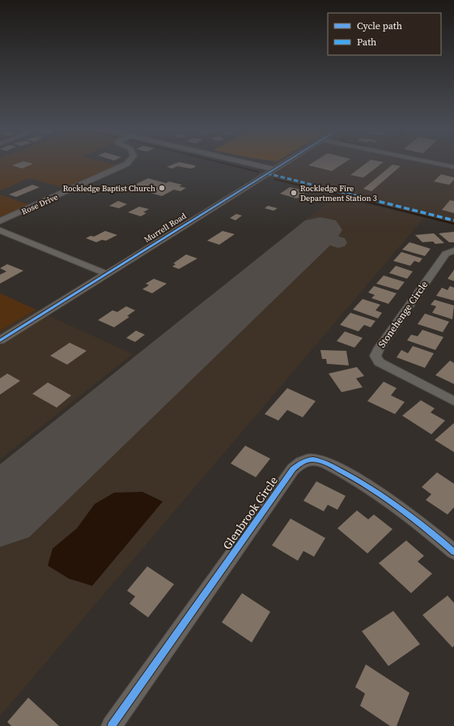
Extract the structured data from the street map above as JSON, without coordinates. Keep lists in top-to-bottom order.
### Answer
{
  "streets": {
    "street": [
      "Rose Drive",
      "Murrell Road",
      "Stonehenge Circle",
      "Glenbrook Circle"
    ]
  },
  "places": ["Rockledge Baptist Church", "Rockledge Fire Department Station 3"],
  "legend": ["Cycle path", "Path"]
}
